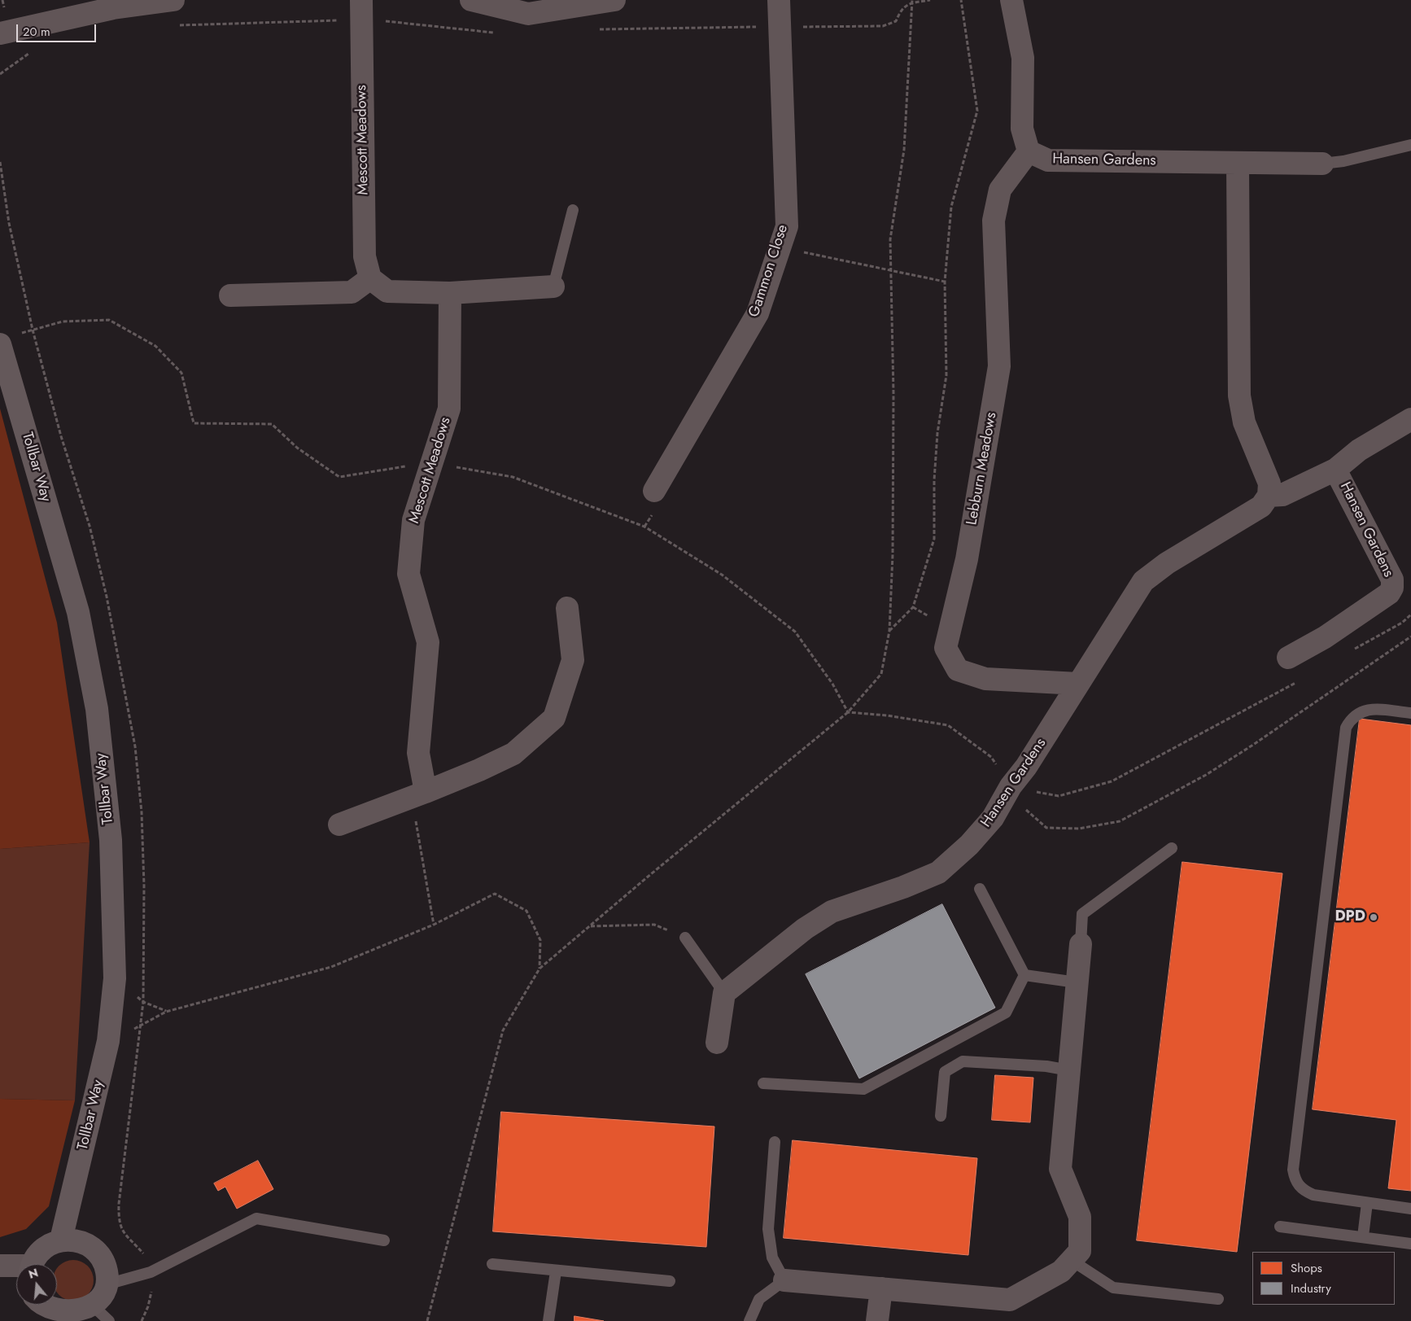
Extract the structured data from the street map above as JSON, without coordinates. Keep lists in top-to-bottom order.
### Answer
{
  "streets": {
    "main road": ["Tollbar Way"],
    "street": [
      "Mescott Meadows",
      "Hansen Gardens",
      "Gammon Close",
      "Lebburn Meadows"
    ]
  },
  "crossings": [
    ["Hansen Gardens", "Lebburn Meadows"]
  ],
  "places": ["DPD"],
  "legend": ["Shops", "Industry"],
  "scale_bar": "20 m",
  "north": "top"
}
